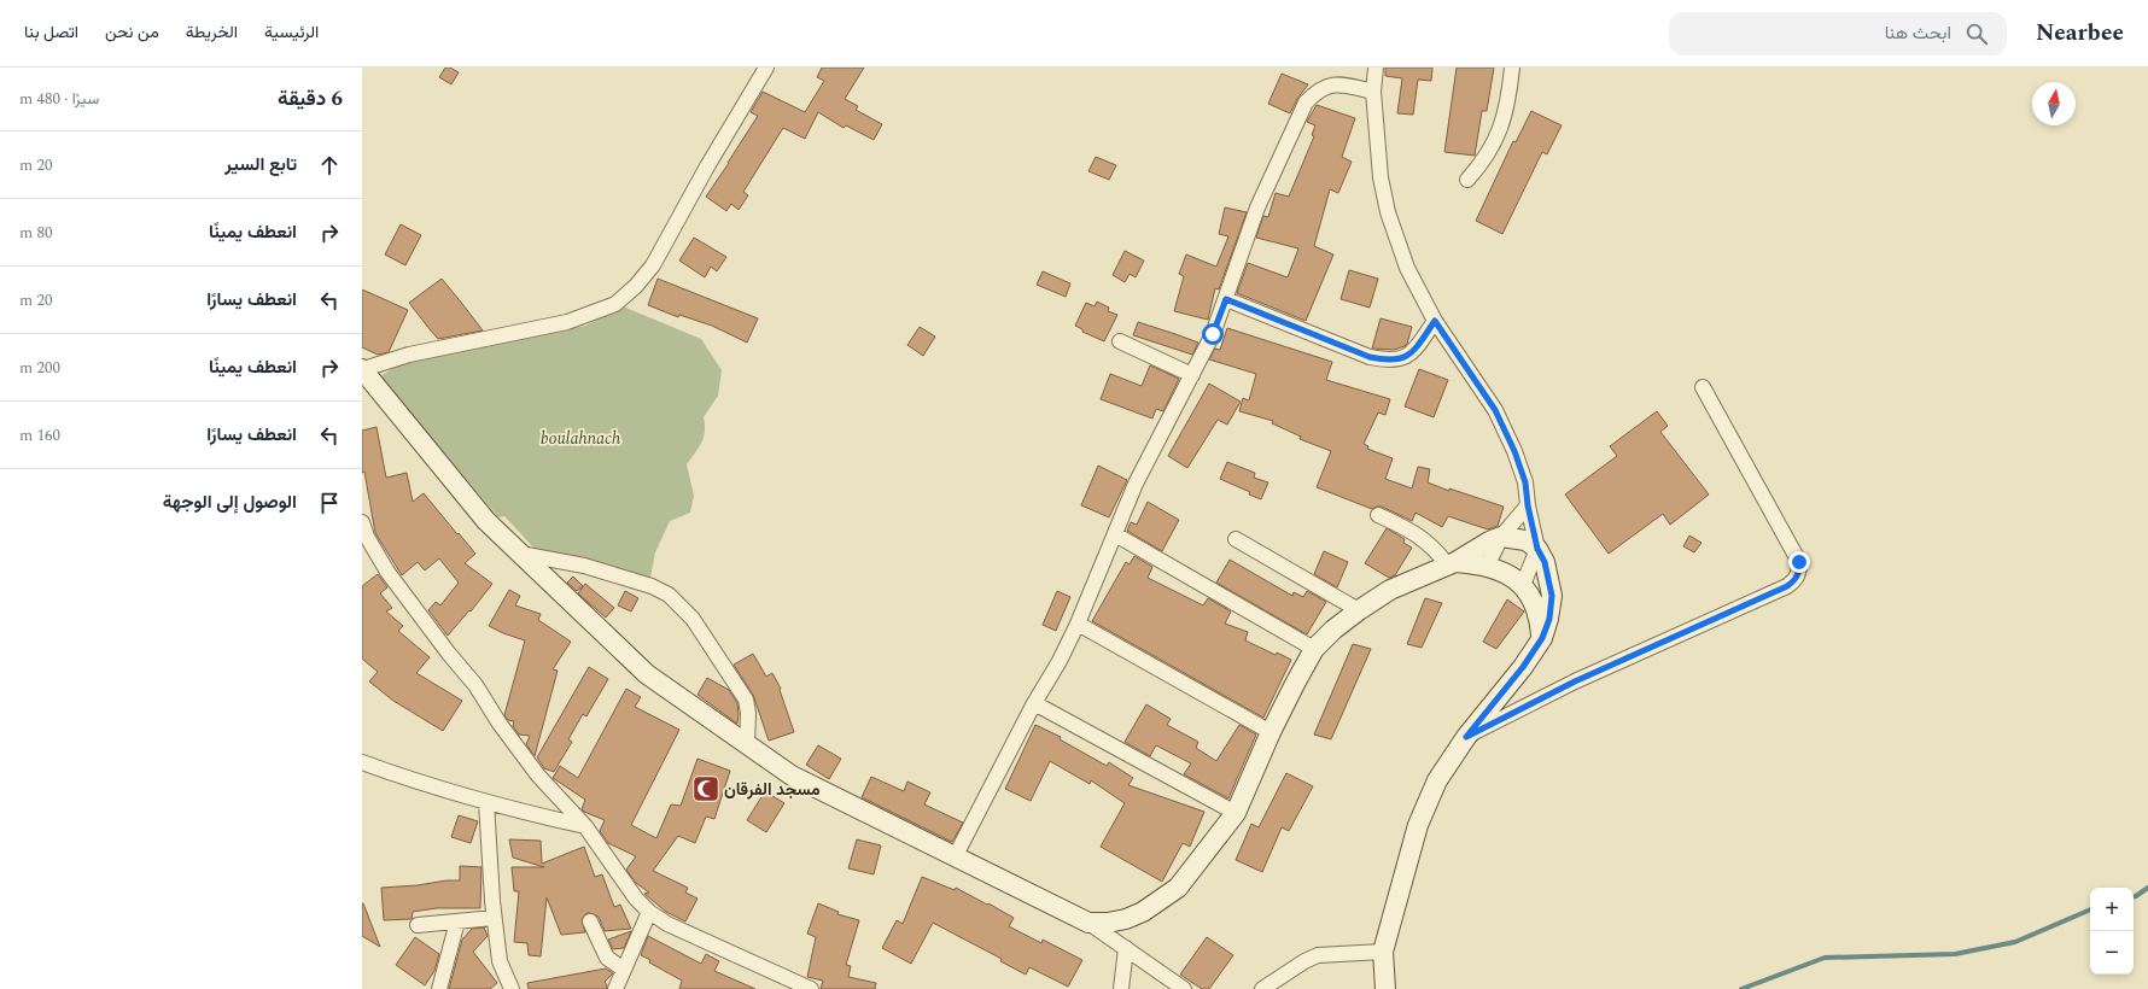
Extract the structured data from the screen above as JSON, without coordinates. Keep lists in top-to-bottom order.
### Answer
{
  "parks": ["boulahnach"],
  "places": {
    "mosque": ["مسجد الفرقان"]
  },
  "north": "top",
  "page": {
    "header": "Nearbee",
    "search": "ابحث هنا",
    "nav": [
      "الرئيسية",
      "الخريطة",
      "من نحن",
      "اتصل بنا"
    ],
    "heading": ["6 دقيقة", "سيرًا · 480 m"],
    "list": [
      ["تابع السير", "20 m"],
      ["انعطف يمينًا", "80 m"],
      ["انعطف يسارًا", "20 m"],
      ["انعطف يمينًا", "200 m"],
      ["انعطف يسارًا", "160 m"],
      "الوصول إلى الوجهة"
    ],
    "map_buttons": ["+", "−"]
  }
}
